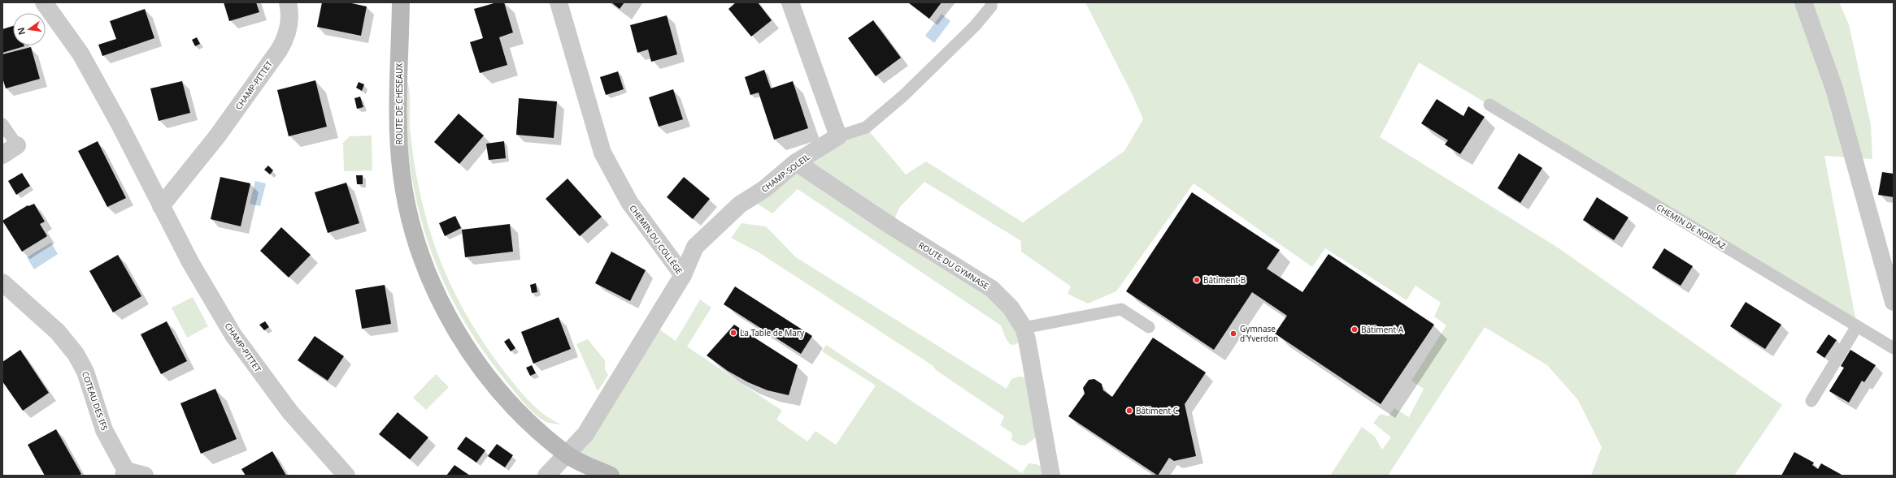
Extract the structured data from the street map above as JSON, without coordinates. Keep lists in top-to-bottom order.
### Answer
{
  "streets": {
    "street": [
      "CHAMP-PITTET",
      "ROUTE DE CHESEAUX",
      "CHAMP-SOLEIL",
      "CHEMIN DU COLLÈGE",
      "ROUTE DU GYMNASE",
      "COTEAU DES IFS"
    ],
    "lane": ["CHEMIN DE NORÉAZ"]
  },
  "crossings": [
    ["ROUTE DE CHESEAUX", "CHEMIN DU COLLÈGE"],
    ["CHAMP-SOLEIL", "CHEMIN DU COLLÈGE"],
    ["CHAMP-SOLEIL", "ROUTE DU GYMNASE"]
  ],
  "places": [
    "Bâtiment B",
    "Bâtiment A",
    "La Table de Mary",
    "Gymnase d'Yverdon",
    "Bâtiment C"
  ],
  "north": "left"
}
